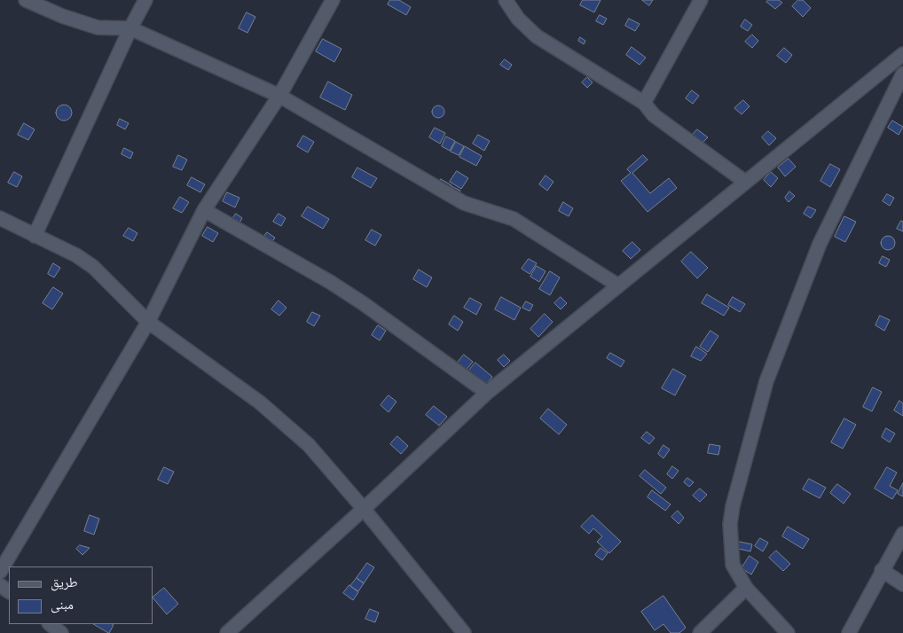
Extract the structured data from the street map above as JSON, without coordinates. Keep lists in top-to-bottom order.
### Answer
{
  "legend": ["طريق", "مبنى"]
}
